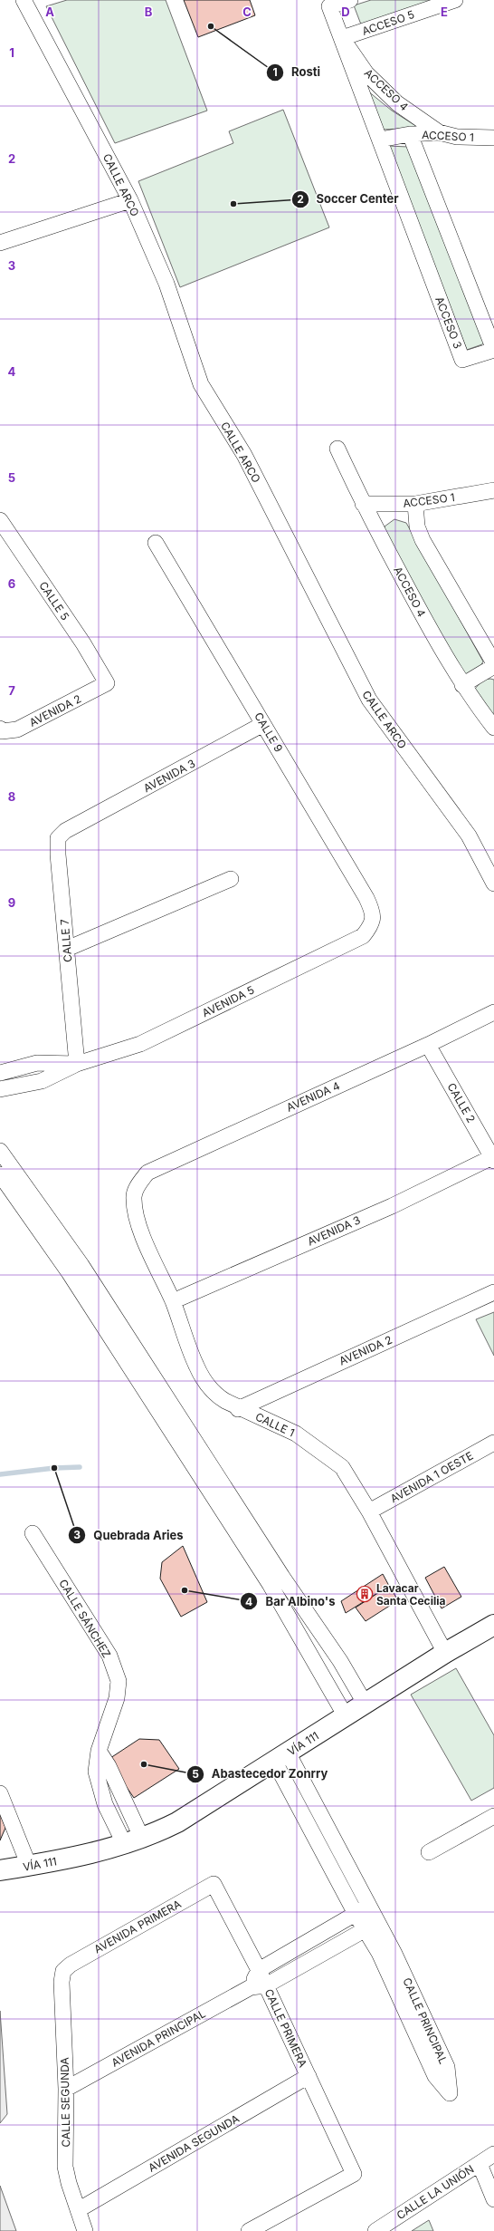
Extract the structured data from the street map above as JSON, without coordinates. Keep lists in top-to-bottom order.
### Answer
{
  "streets": {
    "main road": ["VÍA 111"],
    "street": [
      "ACCESO 5",
      "ACCESO 4",
      "ACCESO 1",
      "CALLE ARCO",
      "ACCESO 3",
      "CALLE 5",
      "AVENIDA 2",
      "CALLE 9",
      "AVENIDA 3",
      "CALLE 7",
      "AVENIDA 5",
      "AVENIDA 4",
      "CALLE 2",
      "CALLE 1",
      "AVENIDA 1 OESTE",
      "CALLE SÁNCHEZ",
      "AVENIDA PRIMERA",
      "CALLE PRINCIPAL",
      "CALLE PRIMERA",
      "AVENIDA PRINCIPAL",
      "CALLE SEGUNDA",
      "AVENIDA SEGUNDA",
      "CALLE LA UNIÓN"
    ]
  },
  "crossings": [
    ["ACCESO 5", "ACCESO 4"],
    ["ACCESO 4", "ACCESO 1"],
    ["ACCESO 4", "ACCESO 3"],
    ["ACCESO 1", "ACCESO 3"],
    ["CALLE 5", "AVENIDA 2"],
    ["AVENIDA 2", "CALLE 1"],
    ["CALLE 9", "AVENIDA 3"],
    ["CALLE 9", "AVENIDA 5"],
    ["AVENIDA 3", "CALLE 7"],
    ["AVENIDA 3", "CALLE 2"],
    ["AVENIDA 3", "CALLE 1"],
    ["CALLE 7", "AVENIDA 5"],
    ["AVENIDA 4", "CALLE 2"],
    ["AVENIDA 4", "CALLE 1"],
    ["CALLE 1", "AVENIDA 1 OESTE"],
    ["CALLE 1", "VÍA 111"],
    ["CALLE SÁNCHEZ", "VÍA 111"],
    ["VÍA 111", "CALLE PRINCIPAL"],
    ["AVENIDA PRIMERA", "CALLE PRIMERA"],
    ["AVENIDA PRIMERA", "CALLE SEGUNDA"],
    ["CALLE PRINCIPAL", "AVENIDA PRINCIPAL"],
    ["CALLE PRIMERA", "AVENIDA PRINCIPAL"],
    ["CALLE PRIMERA", "AVENIDA SEGUNDA"],
    ["AVENIDA PRINCIPAL", "CALLE SEGUNDA"],
    ["CALLE SEGUNDA", "AVENIDA SEGUNDA"]
  ],
  "places": {
    "other": [
      "Rosti",
      "Soccer Center",
      "Quebrada Aries",
      "Bar Albino's",
      "Abastecedor Zonrry"
    ],
    "building": ["Lavacar Santa Cecilia"]
  },
  "grid": {
    "columns": [
      "A",
      "B",
      "C",
      "D",
      "E"
    ],
    "rows": [
      "1",
      "2",
      "3",
      "4",
      "5",
      "6",
      "7",
      "8",
      "9"
    ]
  }
}
